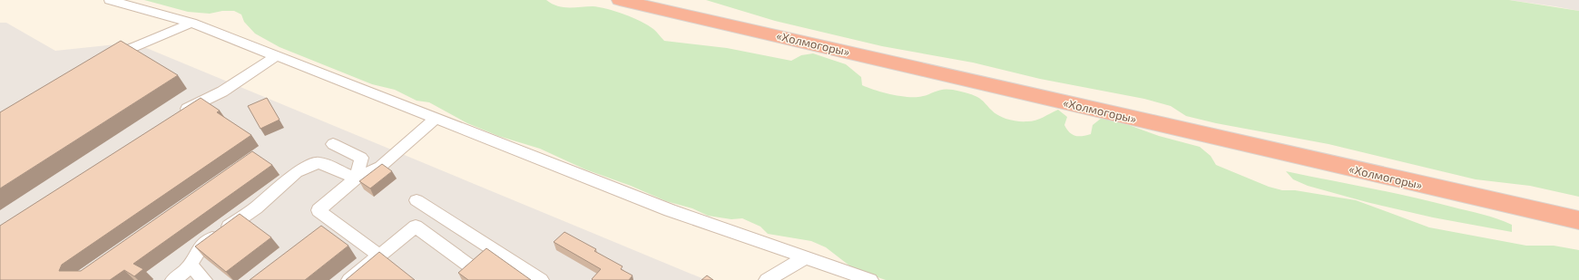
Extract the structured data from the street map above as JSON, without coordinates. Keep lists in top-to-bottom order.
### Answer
{
  "streets": {
    "highway": ["«Холмогоры»"]
  }
}
